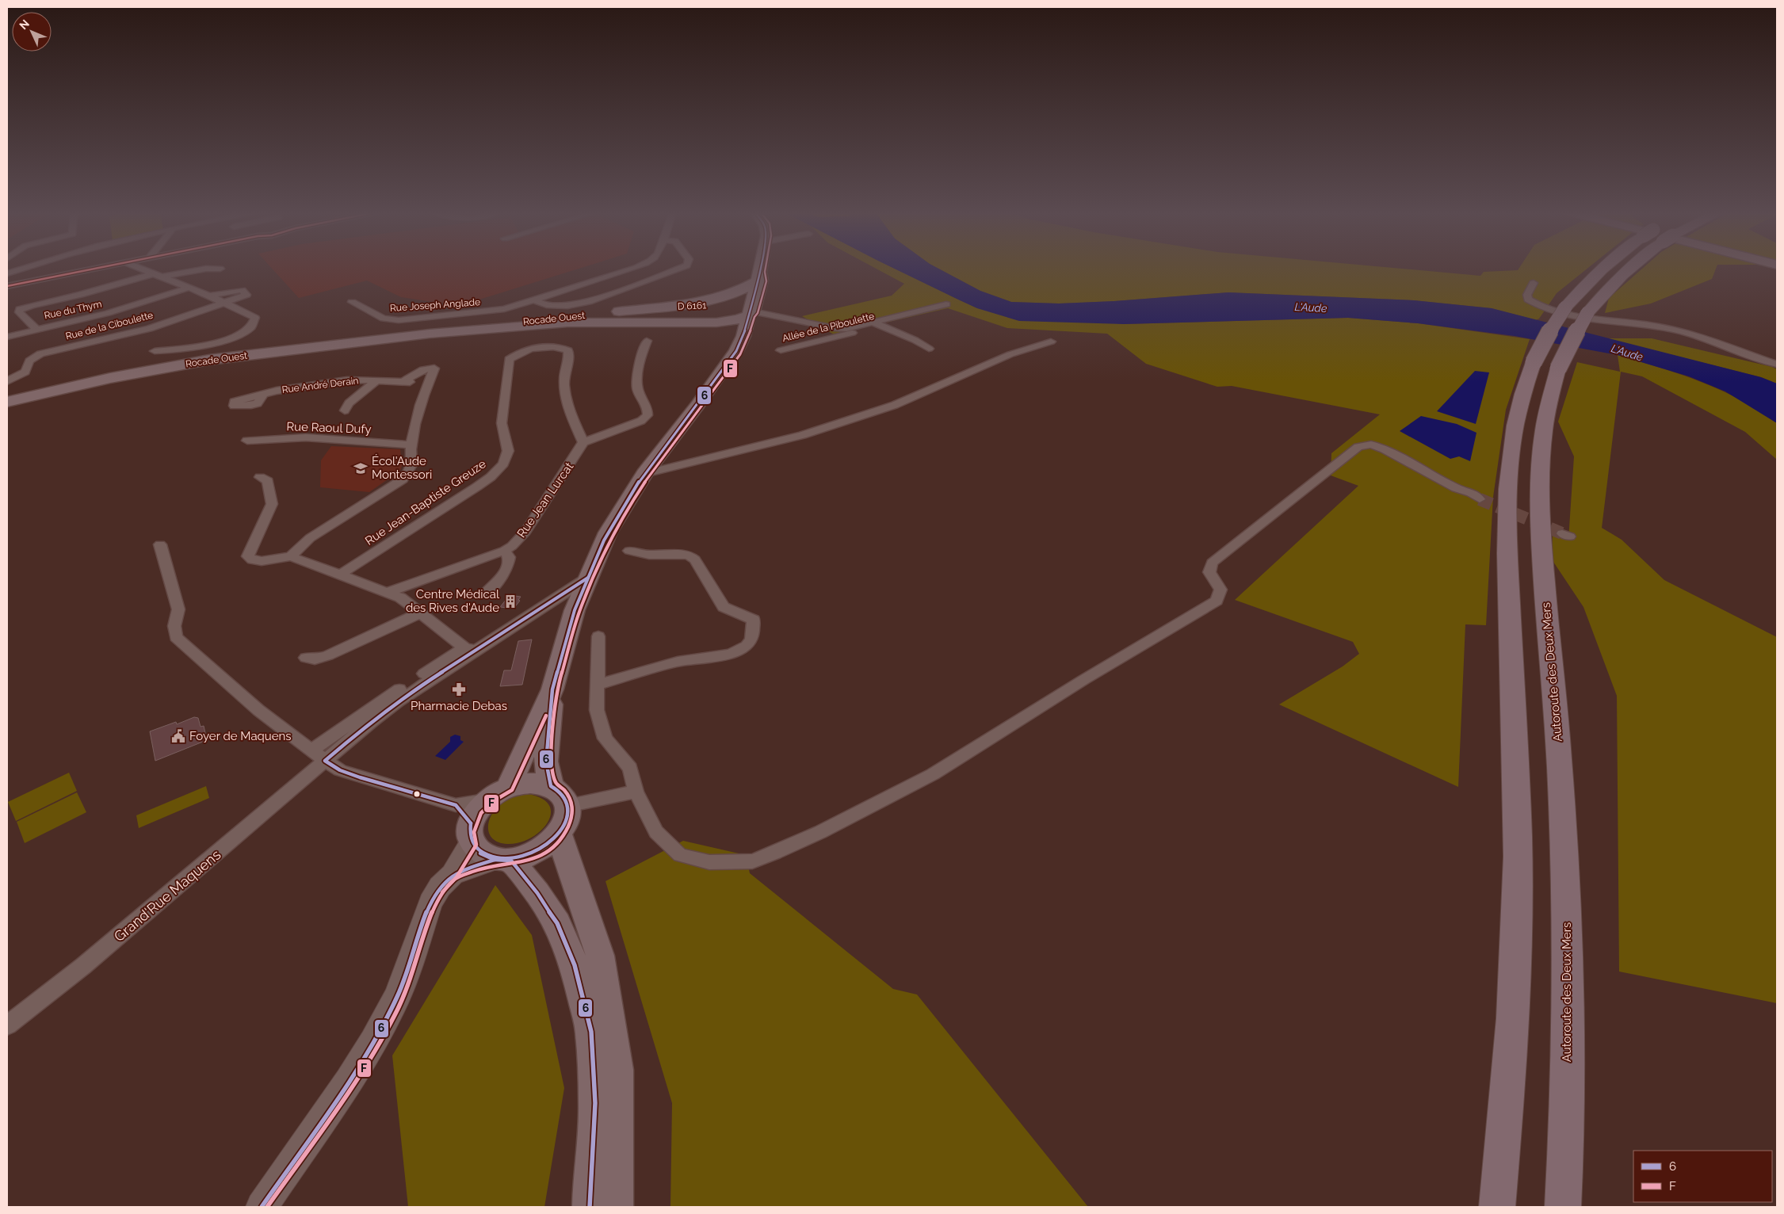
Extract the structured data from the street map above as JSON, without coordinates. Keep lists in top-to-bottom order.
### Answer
{
  "streets": {
    "highway": ["Autoroute des Deux Mers"],
    "main road": ["D 6161", "Rocade Ouest"],
    "street": [
      "Rue Joseph Anglade",
      "Rue du Thym",
      "Rue de la Ciboulette",
      "Allée de la Piboulette",
      "Rue André Derain",
      "Rue Raoul Dufy",
      "Rue Jean Lurcat",
      "Rue Jean-Baptiste Greuze",
      "Grand'Rue Maquens"
    ]
  },
  "crossings": [
    ["D 6161", "Rocade Ouest"],
    ["Rue Jean Lurcat", "Rue Jean-Baptiste Greuze"]
  ],
  "water": ["L'Aude"],
  "places": {
    "school or university": ["Écol'Aude Montessori"],
    "building": ["Centre Médical des Rives d'Aude"],
    "pharmacy": ["Pharmacie Debas"],
    "public building": ["Foyer de Maquens"]
  },
  "lines": ["transit line 6", "transit line F"],
  "legend": ["6", "F"],
  "north": "top left"
}
